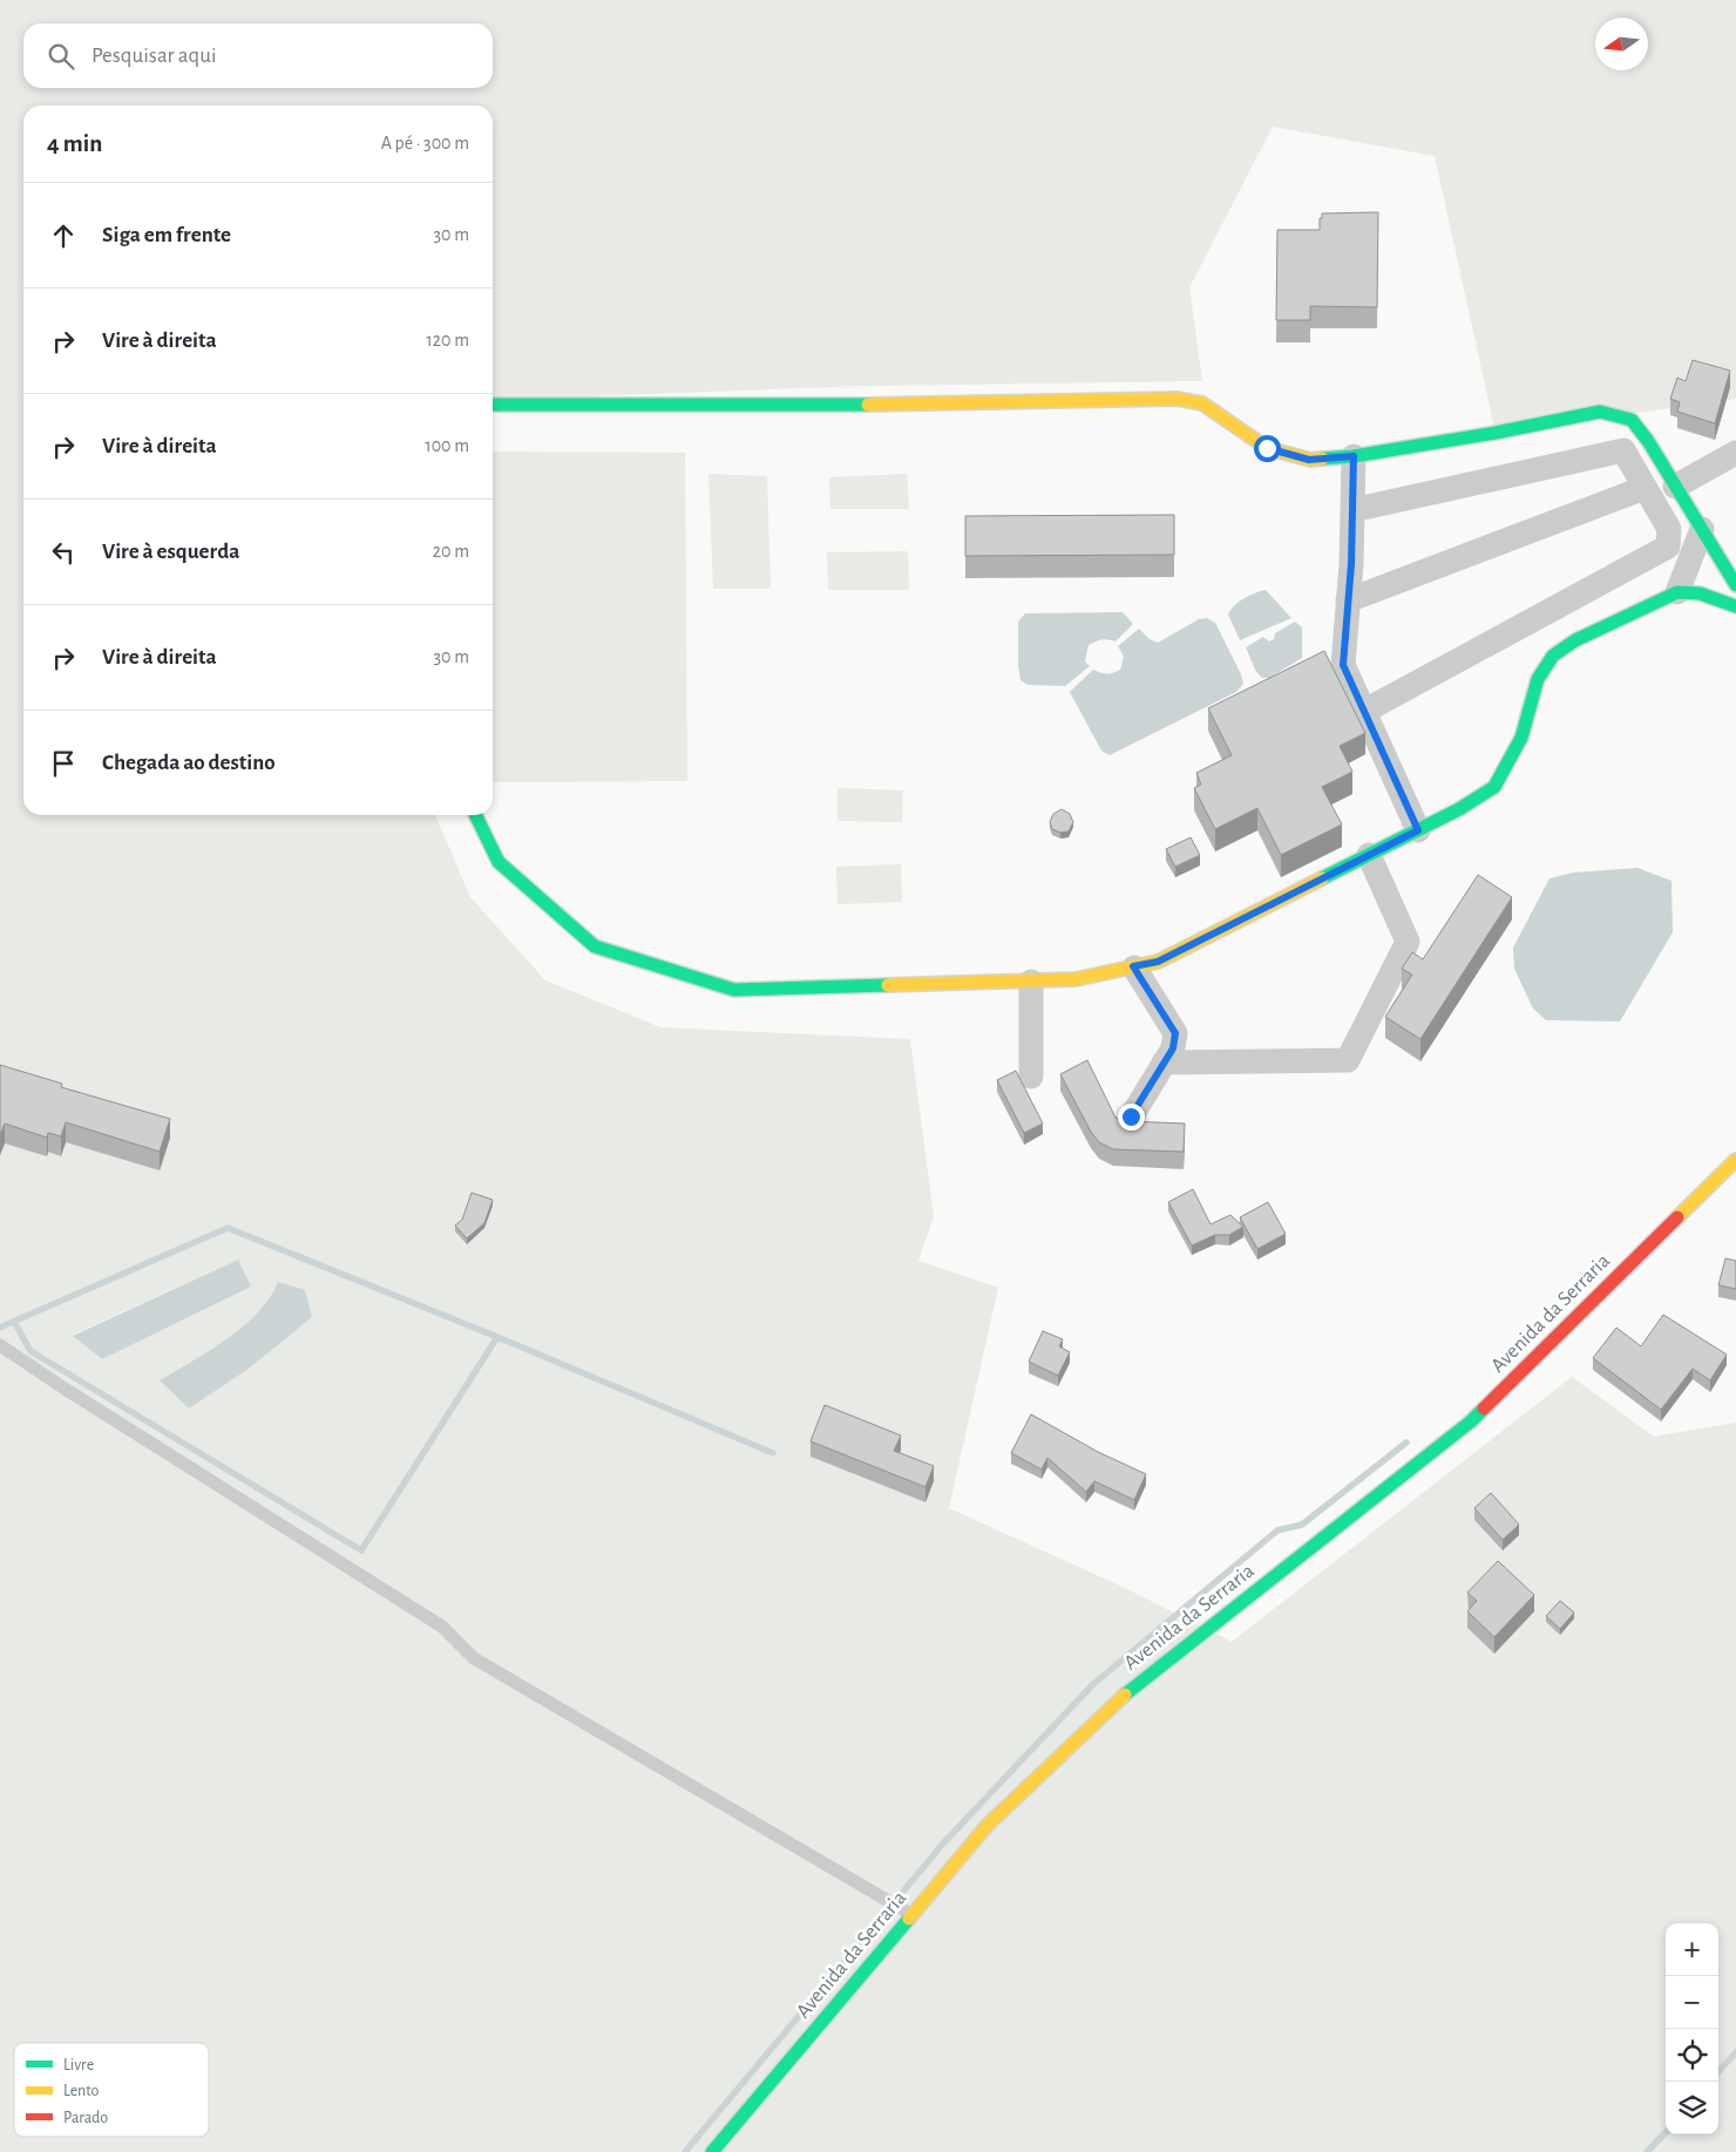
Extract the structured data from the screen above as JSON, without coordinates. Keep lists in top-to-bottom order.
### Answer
{
  "streets": {
    "street": ["Avenida da Serraria"]
  },
  "legend": ["Livre", "Lento", "Parado"],
  "north": "left",
  "page": {
    "search": "Pesquisar aqui",
    "heading": ["4 min", "A pé · 300 m"],
    "list": [
      ["Siga em frente", "30 m"],
      ["Vire à direita", "120 m"],
      ["Vire à direita", "100 m"],
      ["Vire à esquerda", "20 m"],
      ["Vire à direita", "30 m"],
      "Chegada ao destino"
    ],
    "map_buttons": ["+", "−"]
  }
}
